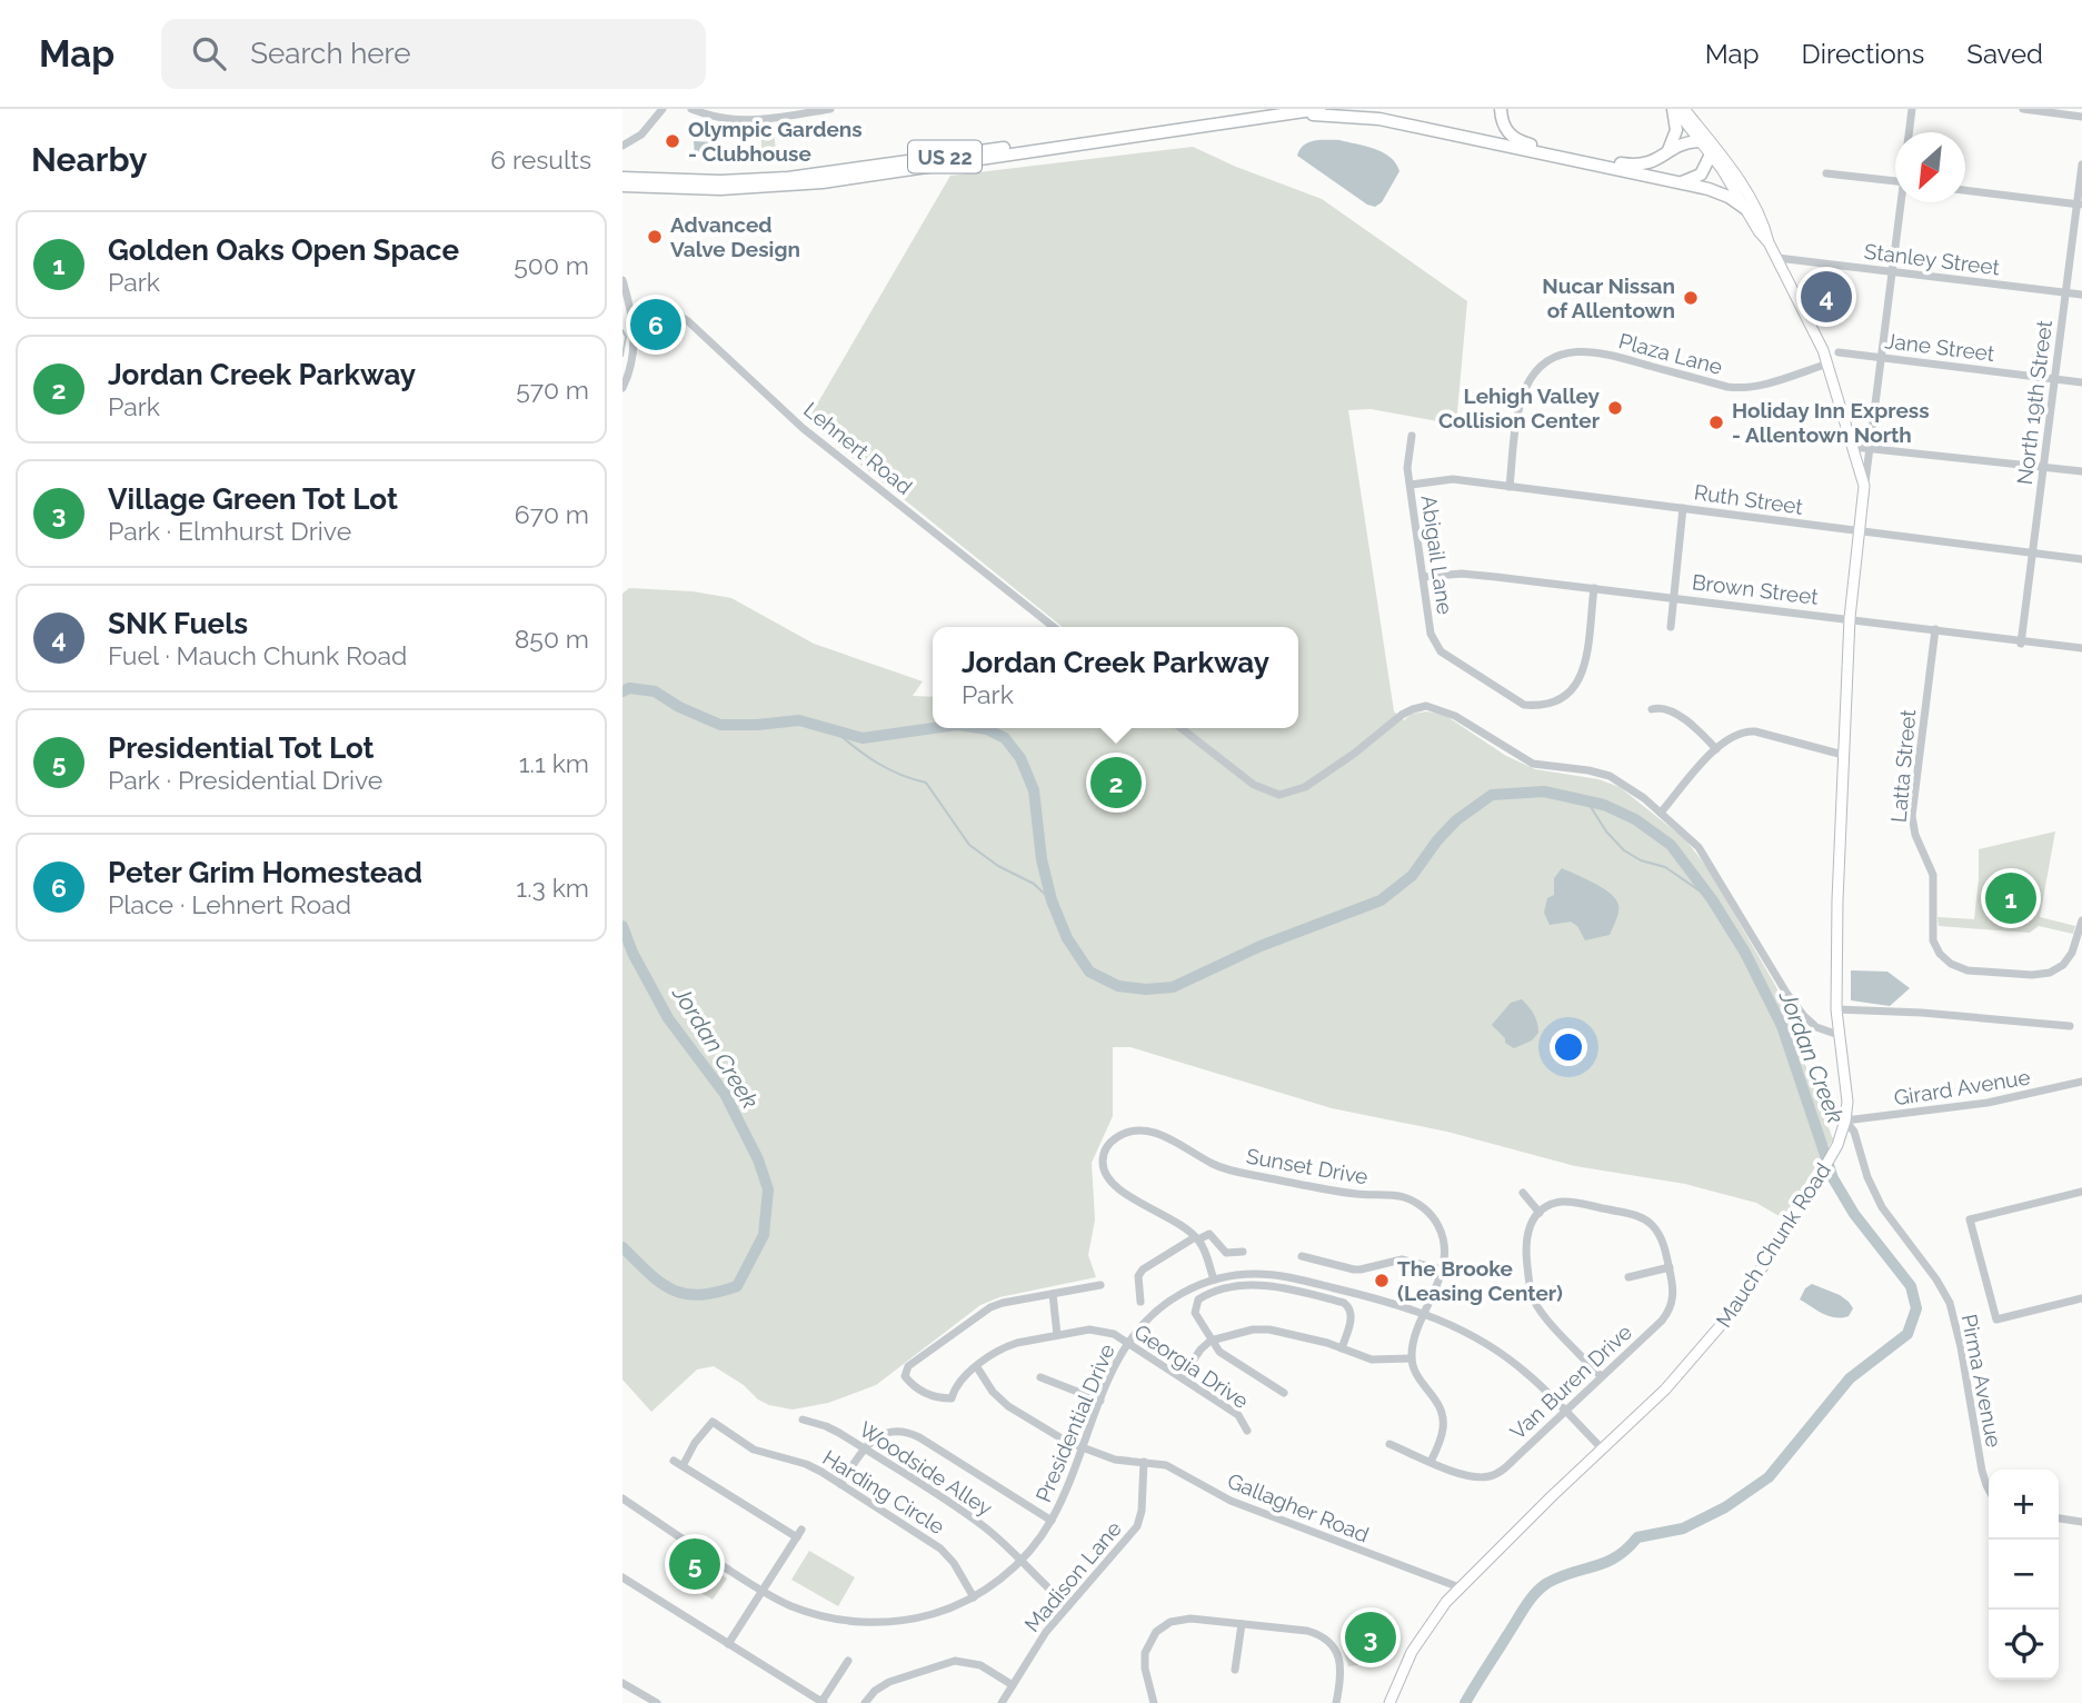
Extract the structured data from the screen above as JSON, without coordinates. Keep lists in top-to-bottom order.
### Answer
{
  "streets": {
    "highway": ["US 22"],
    "main road": ["Mauch Chunk Road"],
    "street": [
      "Stanley Street",
      "Jane Street",
      "Plaza Lane",
      "North 19th Street",
      "Lehnert Road",
      "Ruth Street",
      "Abigail Lane",
      "Brown Street",
      "Latta Street",
      "Girard Avenue",
      "Sunset Drive",
      "Georgia Drive",
      "Pirma Avenue",
      "Van Buren Drive",
      "Presidential Drive",
      "Woodside Alley",
      "Harding Circle",
      "Gallagher Road",
      "Madison Lane"
    ]
  },
  "crossings": [
    ["Stanley Street", "North 19th Street"],
    ["Jane Street", "North 19th Street"],
    ["Plaza Lane", "Ruth Street"],
    ["North 19th Street", "Ruth Street"],
    ["North 19th Street", "Brown Street"],
    ["Ruth Street", "Abigail Lane"],
    ["Ruth Street", "Mauch Chunk Road"],
    ["Abigail Lane", "Brown Street"],
    ["Brown Street", "Latta Street"],
    ["Brown Street", "Mauch Chunk Road"],
    ["Girard Avenue", "Mauch Chunk Road"],
    ["Girard Avenue", "Pirma Avenue"],
    ["Sunset Drive", "Presidential Drive"],
    ["Mauch Chunk Road", "Pirma Avenue"],
    ["Mauch Chunk Road", "Presidential Drive"],
    ["Mauch Chunk Road", "Gallagher Road"],
    ["Georgia Drive", "Presidential Drive"],
    ["Georgia Drive", "Gallagher Road"],
    ["Van Buren Drive", "Presidential Drive"],
    ["Presidential Drive", "Woodside Alley"],
    ["Presidential Drive", "Harding Circle"],
    ["Presidential Drive", "Gallagher Road"],
    ["Woodside Alley", "Madison Lane"],
    ["Gallagher Road", "Madison Lane"]
  ],
  "water": ["Jordan Creek"],
  "places": [
    "Olympic Gardens - Clubhouse",
    "Advanced Valve Design",
    "Nucar Nissan of Allentown",
    "Lehigh Valley Collision Center",
    "Holiday Inn Express - Allentown North",
    "The Brooke (Leasing Center)"
  ],
  "north": "bottom left",
  "page": {
    "header": "Map",
    "search": "Search here",
    "nav": ["Map", "Directions", "Saved"],
    "heading": ["Nearby", "6 results"],
    "list": [
      {
        "mark": "1",
        "name": "Golden Oaks Open Space",
        "note": "Park",
        "value": "500 m"
      },
      {
        "mark": "2",
        "name": "Jordan Creek Parkway",
        "note": "Park",
        "value": "570 m"
      },
      {
        "mark": "3",
        "name": "Village Green Tot Lot",
        "note": "Park · Elmhurst Drive",
        "value": "670 m"
      },
      {
        "mark": "4",
        "name": "SNK Fuels",
        "note": "Fuel · Mauch Chunk Road",
        "value": "850 m"
      },
      {
        "mark": "5",
        "name": "Presidential Tot Lot",
        "note": "Park · Presidential Drive",
        "value": "1.1 km"
      },
      {
        "mark": "6",
        "name": "Peter Grim Homestead",
        "note": "Place · Lehnert Road",
        "value": "1.3 km"
      }
    ],
    "pins": [
      "4",
      "6",
      "2",
      "1",
      "5",
      "3"
    ],
    "popup": ["Jordan Creek Parkway", "Park"],
    "map_buttons": ["+", "−"]
  }
}
